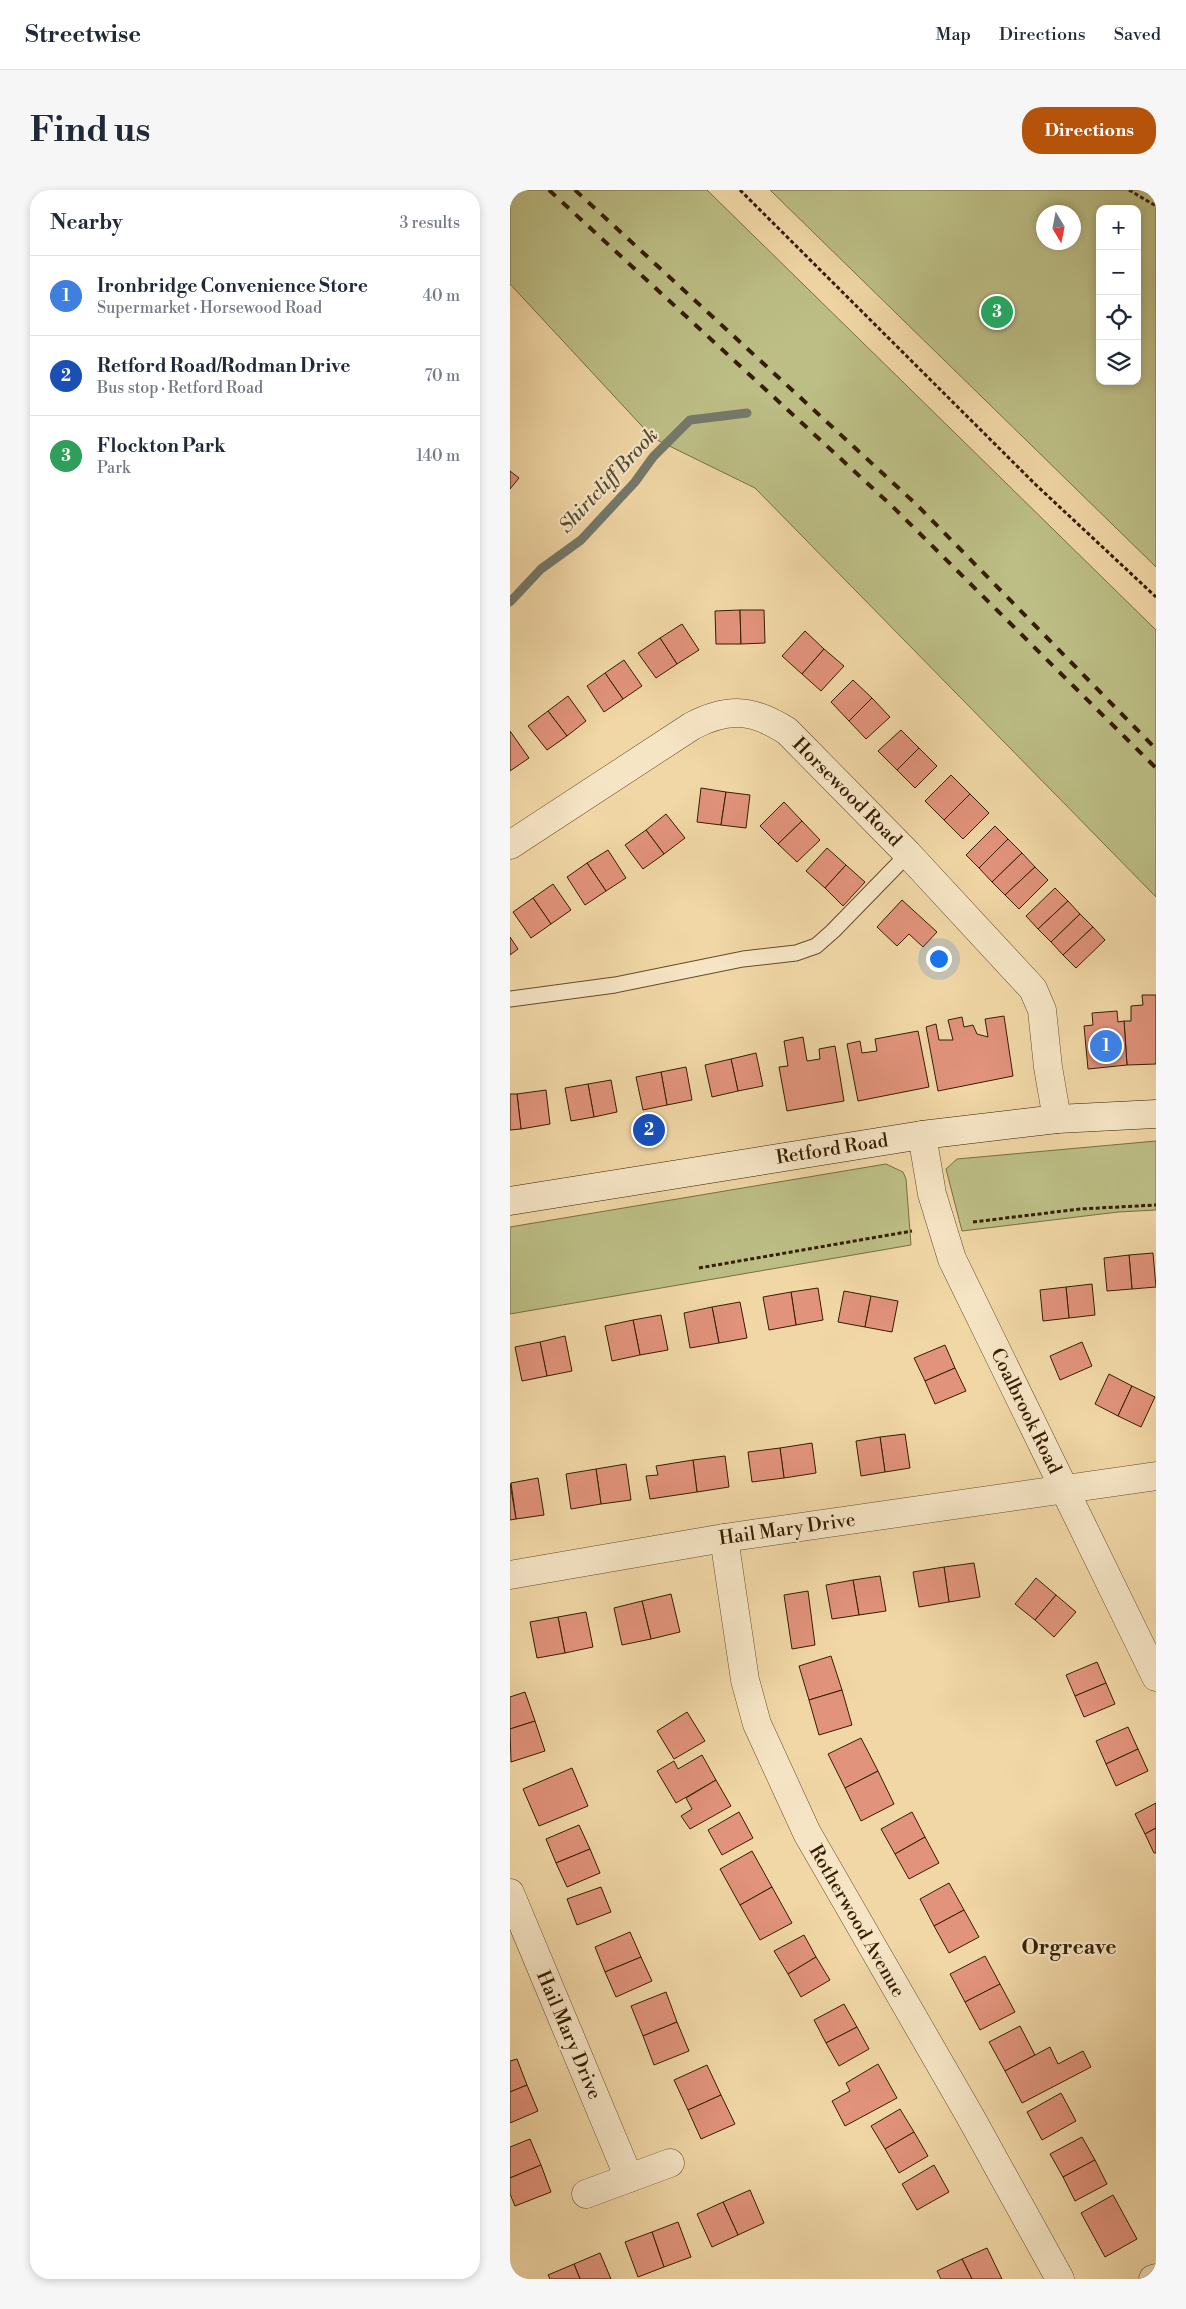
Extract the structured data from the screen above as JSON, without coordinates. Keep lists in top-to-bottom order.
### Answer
{
  "streets": {
    "street": [
      "Horsewood Road",
      "Retford Road",
      "Coalbrook Road",
      "Hail Mary Drive",
      "Rotherwood Avenue"
    ]
  },
  "crossings": [
    ["Horsewood Road", "Retford Road"],
    ["Retford Road", "Coalbrook Road"],
    ["Coalbrook Road", "Hail Mary Drive"],
    ["Hail Mary Drive", "Rotherwood Avenue"]
  ],
  "districts": ["Orgreave"],
  "water": ["Shirtcliff Brook"],
  "north": "bottom",
  "page": {
    "header": "Streetwise",
    "nav": ["Map", "Directions", "Saved"],
    "buttons": "Directions",
    "title": "Find us",
    "heading": ["Nearby", "3 results"],
    "map_buttons": ["+", "−"],
    "list": [
      {
        "mark": "1",
        "name": "Ironbridge Convenience Store",
        "note": "Supermarket · Horsewood Road",
        "value": "40 m"
      },
      {
        "mark": "2",
        "name": "Retford Road/Rodman Drive",
        "note": "Bus stop · Retford Road",
        "value": "70 m"
      },
      {
        "mark": "3",
        "name": "Flockton Park",
        "note": "Park",
        "value": "140 m"
      }
    ],
    "pins": ["3", "1", "2"]
  }
}
